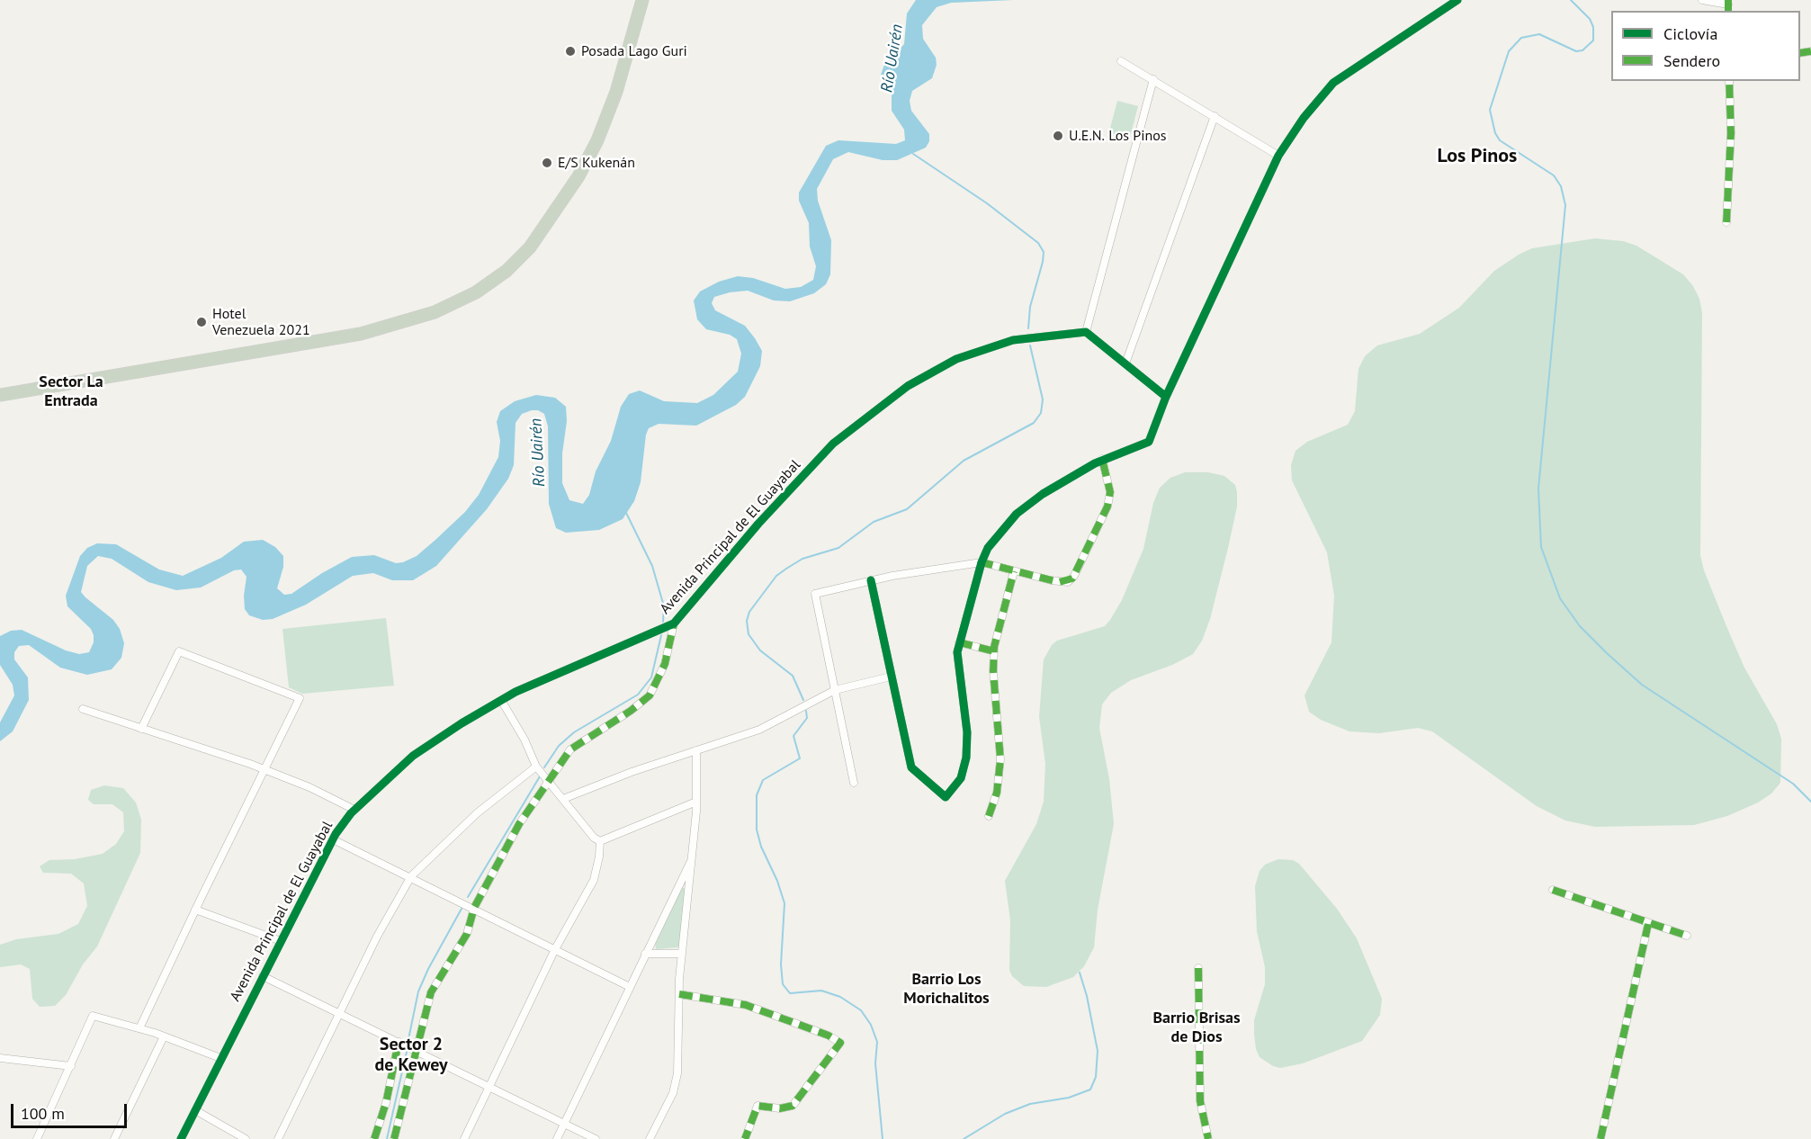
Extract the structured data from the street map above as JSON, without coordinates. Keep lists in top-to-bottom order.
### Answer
{
  "streets": {
    "street": ["Avenida Principal de El Guayabal"]
  },
  "districts": [
    "Los Pinos",
    "Sector La Entrada",
    "Barrio Los Morichalitos",
    "Barrio Brisas de Dios",
    "Sector 2 de Kewey"
  ],
  "water": ["Río Uairén"],
  "places": [
    "Posada Lago Guri",
    "U.E.N. Los Pinos",
    "E/S Kukenán",
    "Hotel Venezuela 2021"
  ],
  "legend": ["Ciclovía", "Sendero"],
  "scale_bar": "100 m"
}
